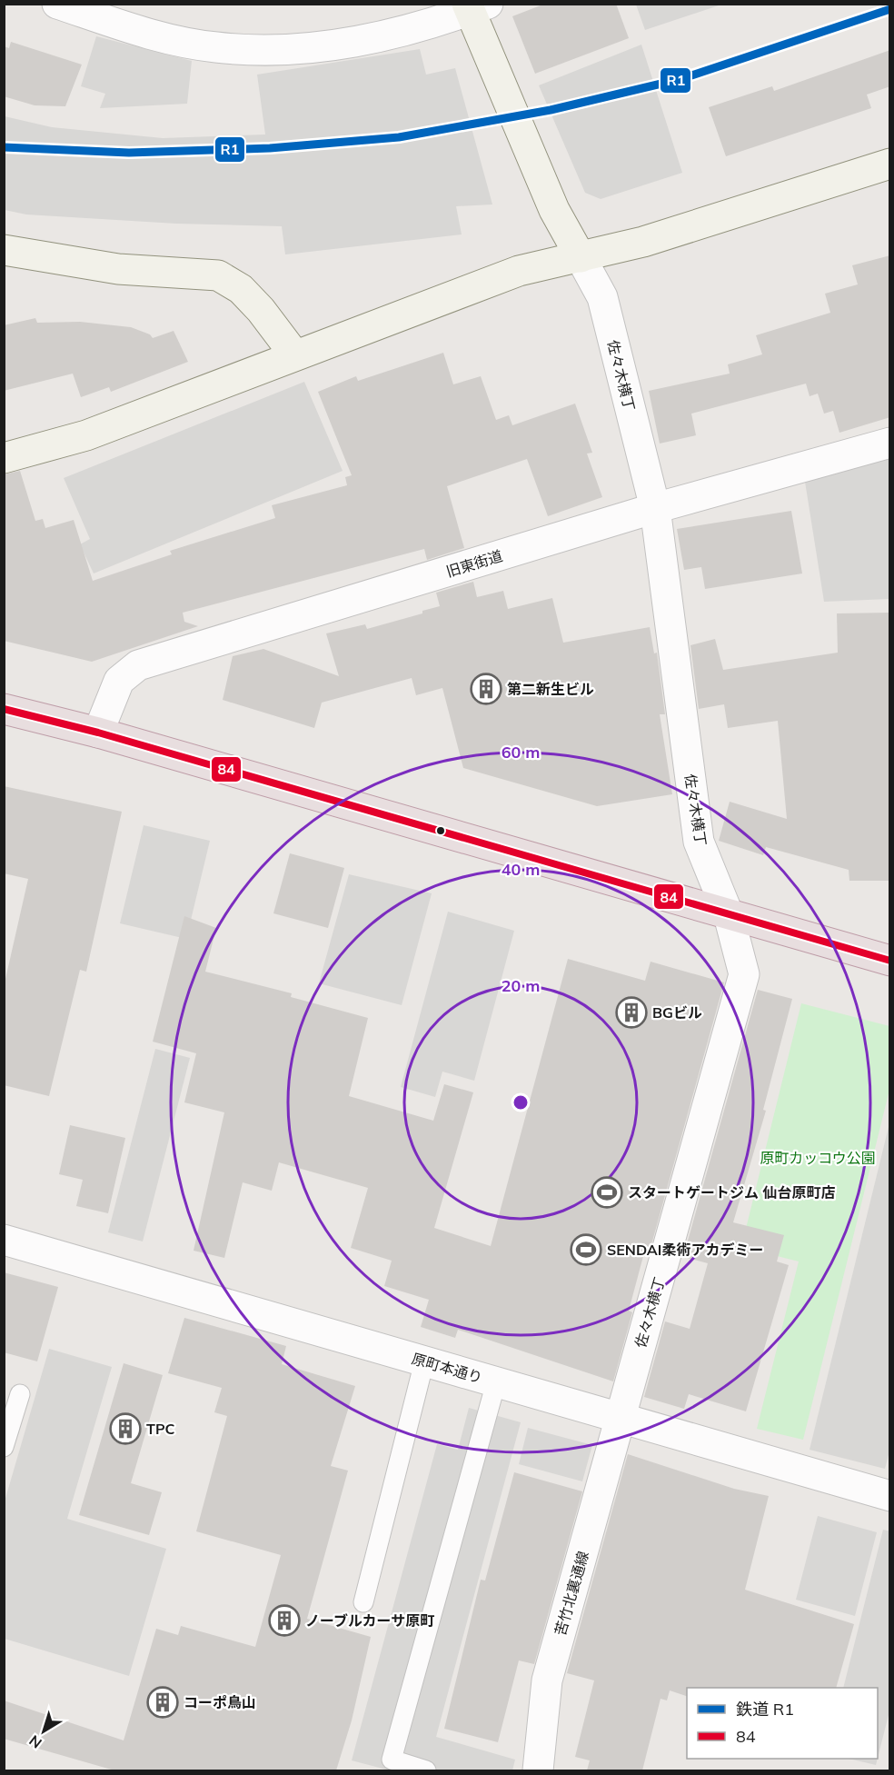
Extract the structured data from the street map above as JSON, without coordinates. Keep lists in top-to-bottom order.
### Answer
{
  "streets": {
    "street": [
      "佐々木横丁",
      "旧東街道",
      "原町本通り",
      "苦竹北裏通線"
    ]
  },
  "crossings": [
    ["佐々木横丁", "旧東街道"],
    ["佐々木横丁", "原町本通り"],
    ["佐々木横丁", "苦竹北裏通線"],
    ["原町本通り", "苦竹北裏通線"]
  ],
  "parks": ["原町カッコウ公園"],
  "places": {
    "building": [
      "第二新生ビル",
      "BGビル",
      "TPC",
      "ノーブルカーサ原町",
      "コーポ鳥山"
    ],
    "sports": ["スタートゲートジム 仙台原町店", "SENDAI柔術アカデミー"]
  },
  "lines": ["rail line R1", "transit line 84"],
  "legend": ["鉄道 R1", "84"],
  "north": "bottom left",
  "rings": ["60 m", "40 m", "20 m"]
}
